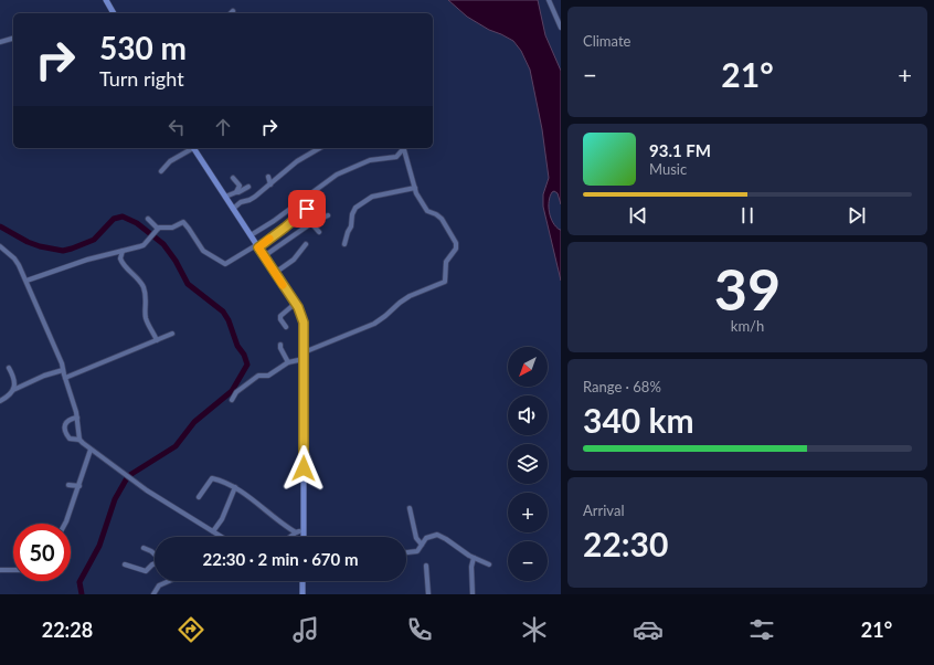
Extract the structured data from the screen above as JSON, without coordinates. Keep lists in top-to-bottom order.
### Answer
{
  "north": "bottom left",
  "page": {
    "tile": [
      "Climate",
      ["39", "km/h"],
      ["Range · 68%", "340 km"],
      ["Arrival", "22:30"]
    ],
    "turn": ["530 m", "Turn right"],
    "heat": ["−", "21°", "+"],
    "song": ["93.1 FM", "Music"],
    "map_buttons": ["+", "−"],
    "limit": "50",
    "trip": "22:30 · 2 min · 670 m",
    "tabs": ["22:28", "21°"]
  }
}
